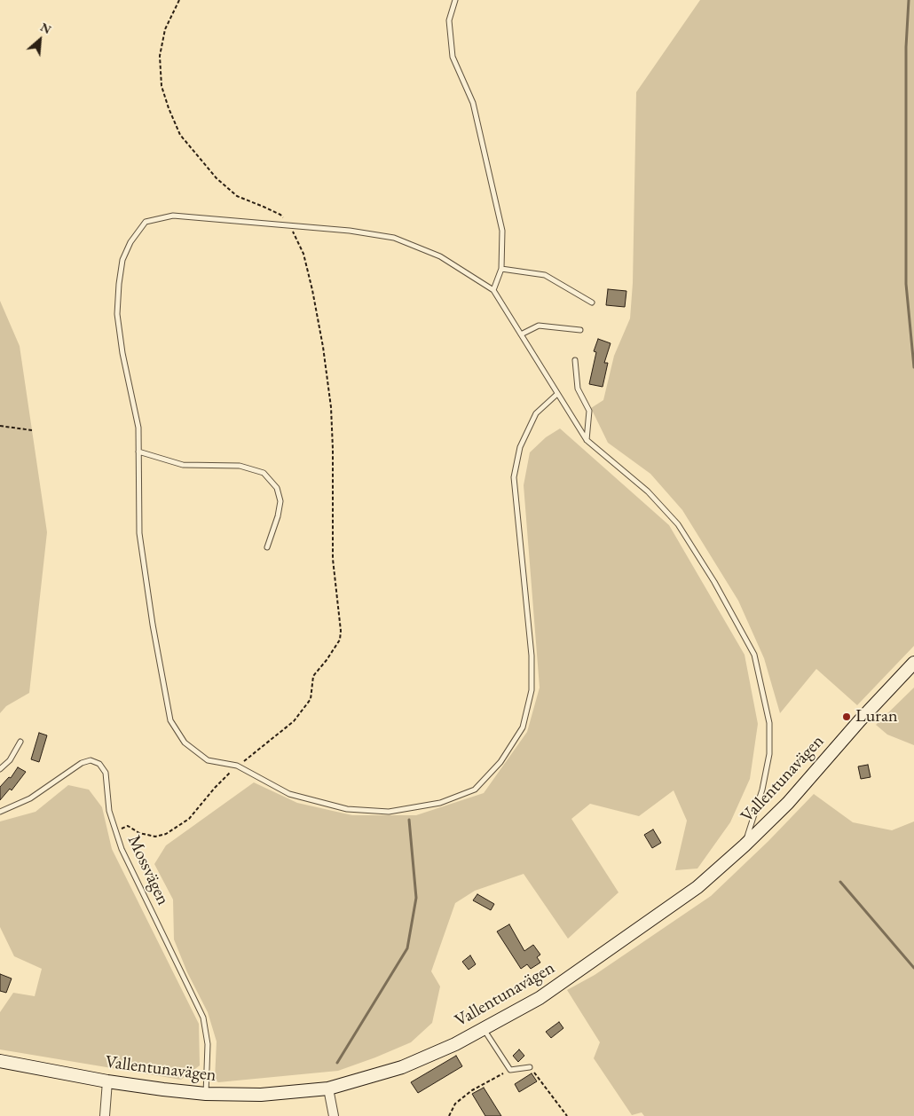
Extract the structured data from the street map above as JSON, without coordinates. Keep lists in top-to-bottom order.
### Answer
{
  "streets": {
    "main road": ["Vallentunavägen"],
    "lane": ["Mossvägen"]
  },
  "crossings": [
    ["Vallentunavägen", "Mossvägen"]
  ],
  "places": ["Luran"],
  "north": "top right"
}
